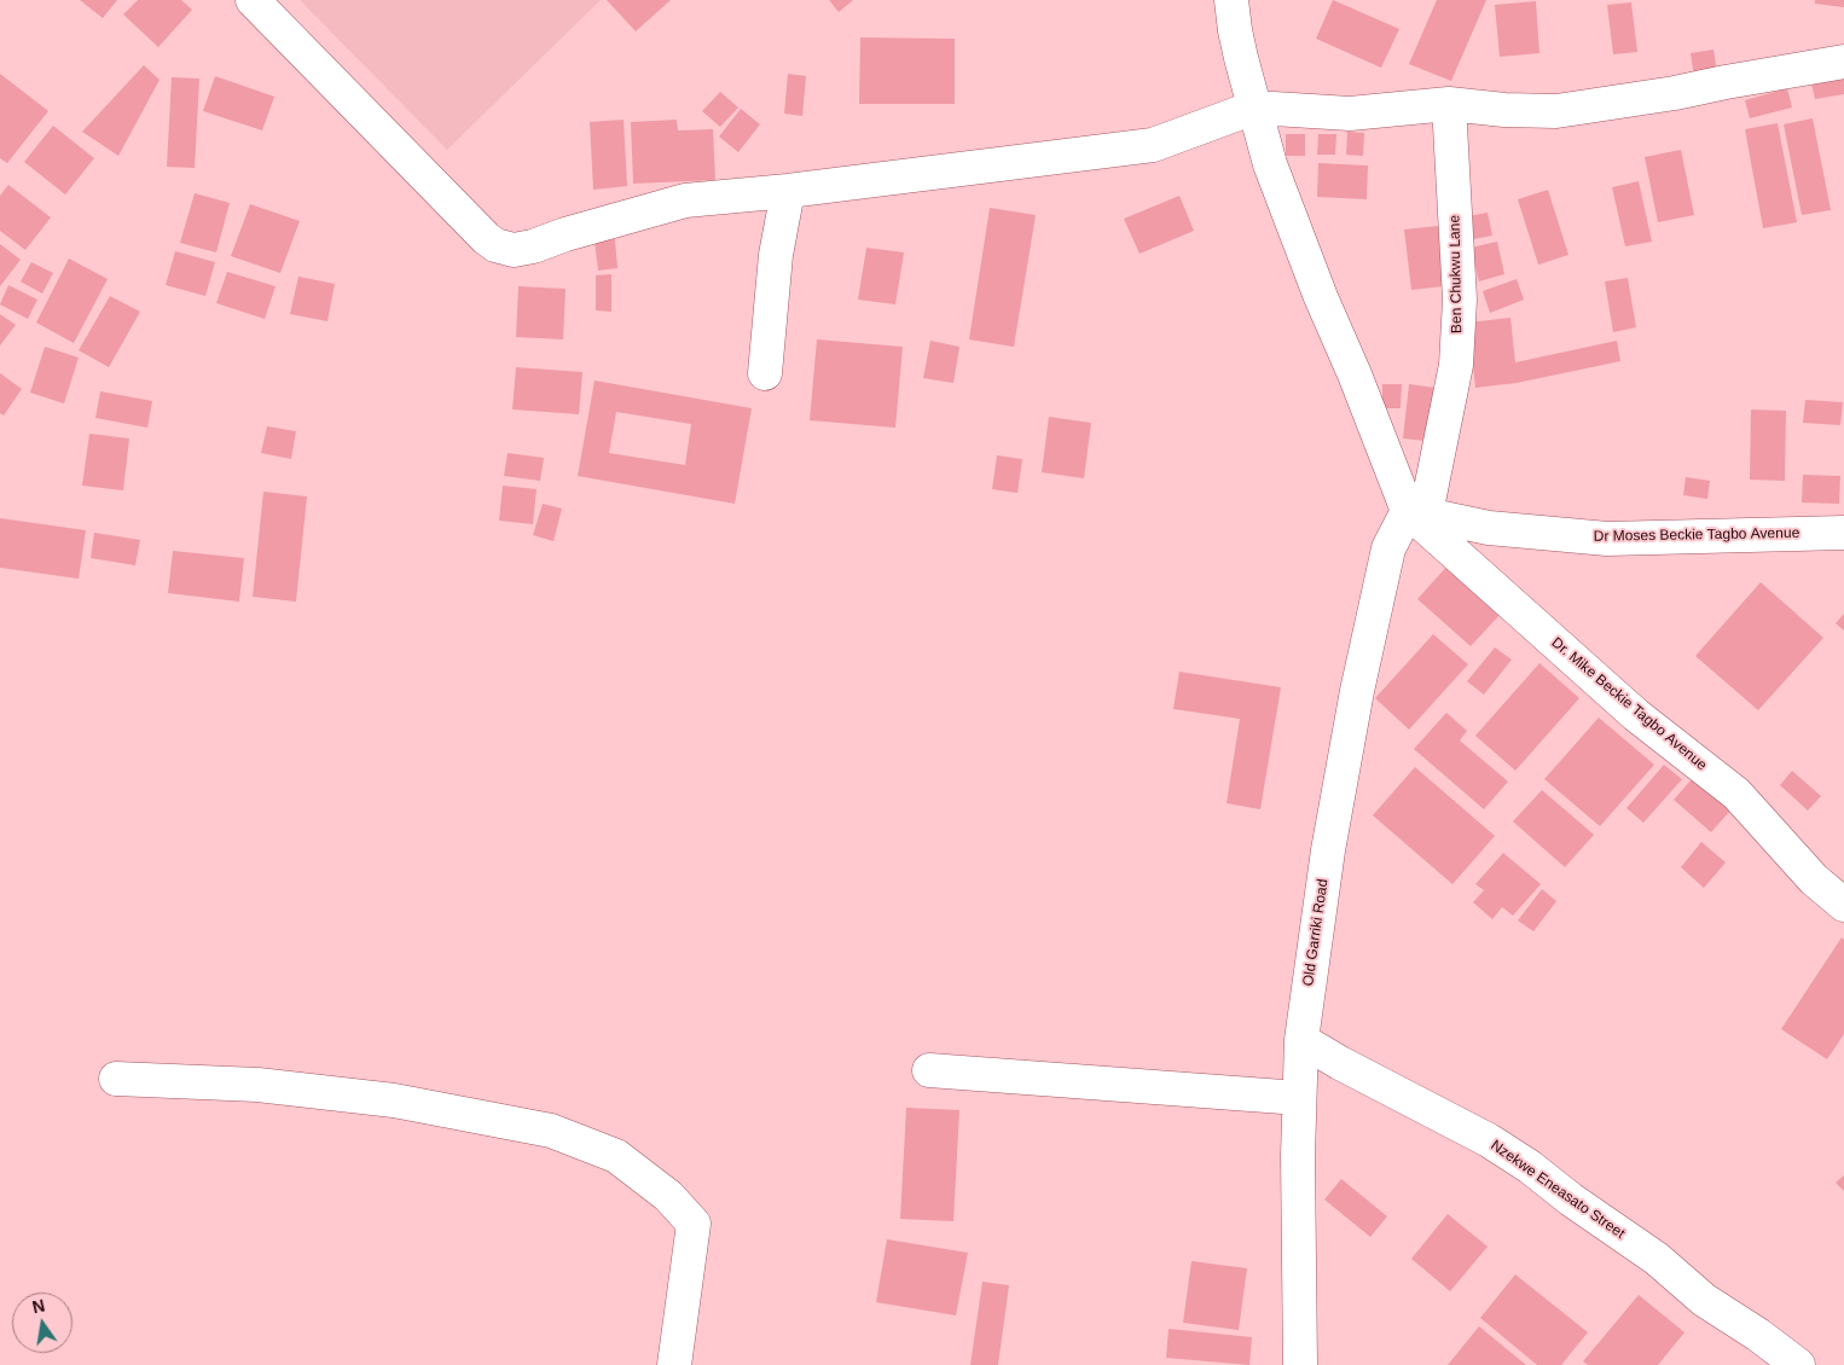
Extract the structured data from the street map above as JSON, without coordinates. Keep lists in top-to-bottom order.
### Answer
{
  "streets": {
    "street": [
      "Ben Chukwu Lane",
      "Dr Moses Beckie Tagbo Avenue",
      "Dr. Mike Beckie Tagbo Avenue",
      "Old Garriki Road",
      "Nzekwe Eneasato Street"
    ]
  },
  "crossings": [
    ["Ben Chukwu Lane", "Dr Moses Beckie Tagbo Avenue"],
    ["Ben Chukwu Lane", "Dr. Mike Beckie Tagbo Avenue"],
    ["Ben Chukwu Lane", "Old Garriki Road"],
    ["Dr Moses Beckie Tagbo Avenue", "Dr. Mike Beckie Tagbo Avenue"],
    ["Dr Moses Beckie Tagbo Avenue", "Old Garriki Road"],
    ["Dr. Mike Beckie Tagbo Avenue", "Old Garriki Road"],
    ["Old Garriki Road", "Nzekwe Eneasato Street"]
  ],
  "north": "top"
}
